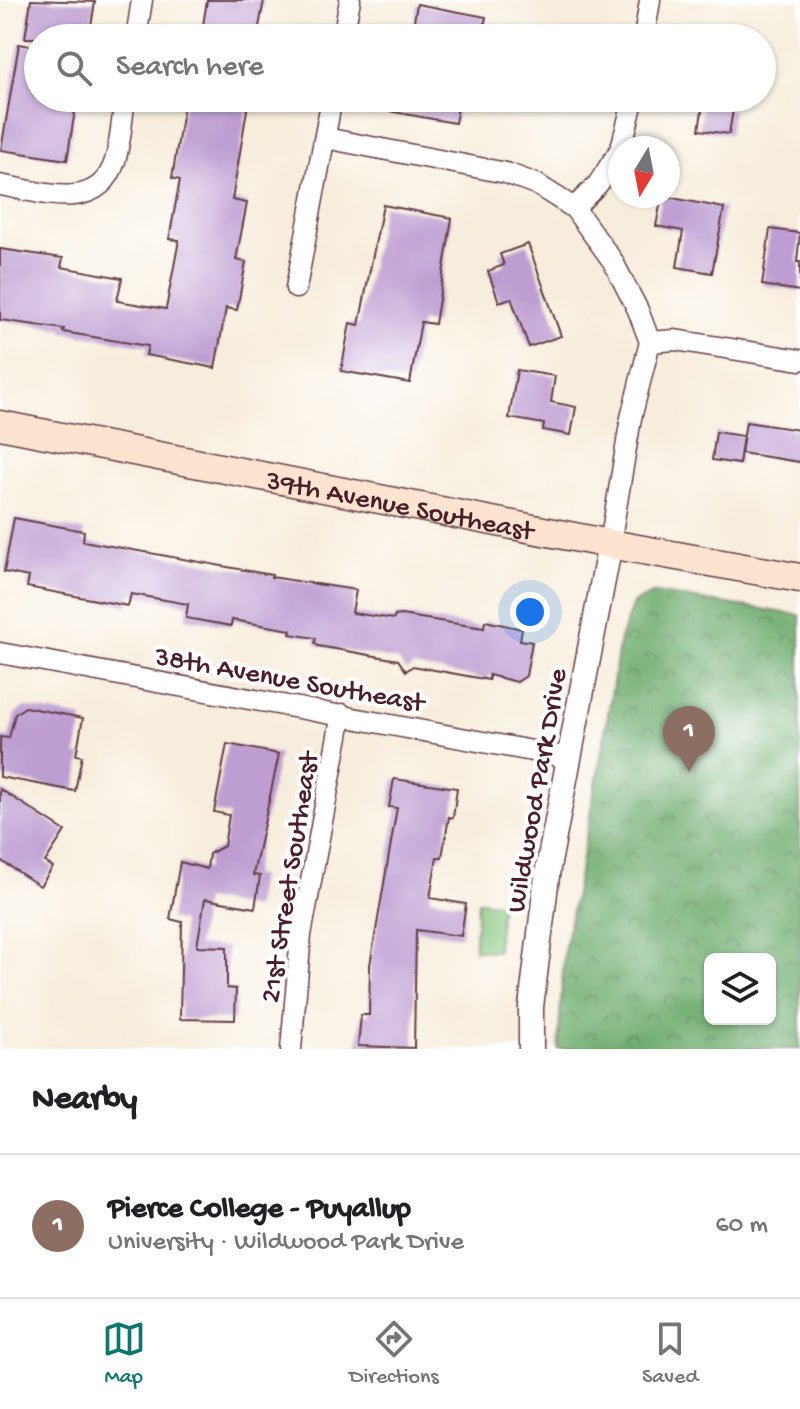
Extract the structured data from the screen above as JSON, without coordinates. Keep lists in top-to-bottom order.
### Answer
{
  "streets": {
    "main road": ["39th Avenue Southeast"],
    "street": ["38th Avenue Southeast", "Wildwood Park Drive", "21st Street Southeast"]
  },
  "crossings": [
    ["39th Avenue Southeast", "Wildwood Park Drive"],
    ["38th Avenue Southeast", "Wildwood Park Drive"],
    ["38th Avenue Southeast", "21st Street Southeast"]
  ],
  "north": "bottom",
  "page": {
    "search": "Search here",
    "pins": "1",
    "heading": "Nearby",
    "list": [
      {
        "mark": "1",
        "name": "Pierce College - Puyallup",
        "note": "University · Wildwood Park Drive",
        "value": "60 m"
      }
    ],
    "nav": ["Map", "Directions", "Saved"]
  }
}
